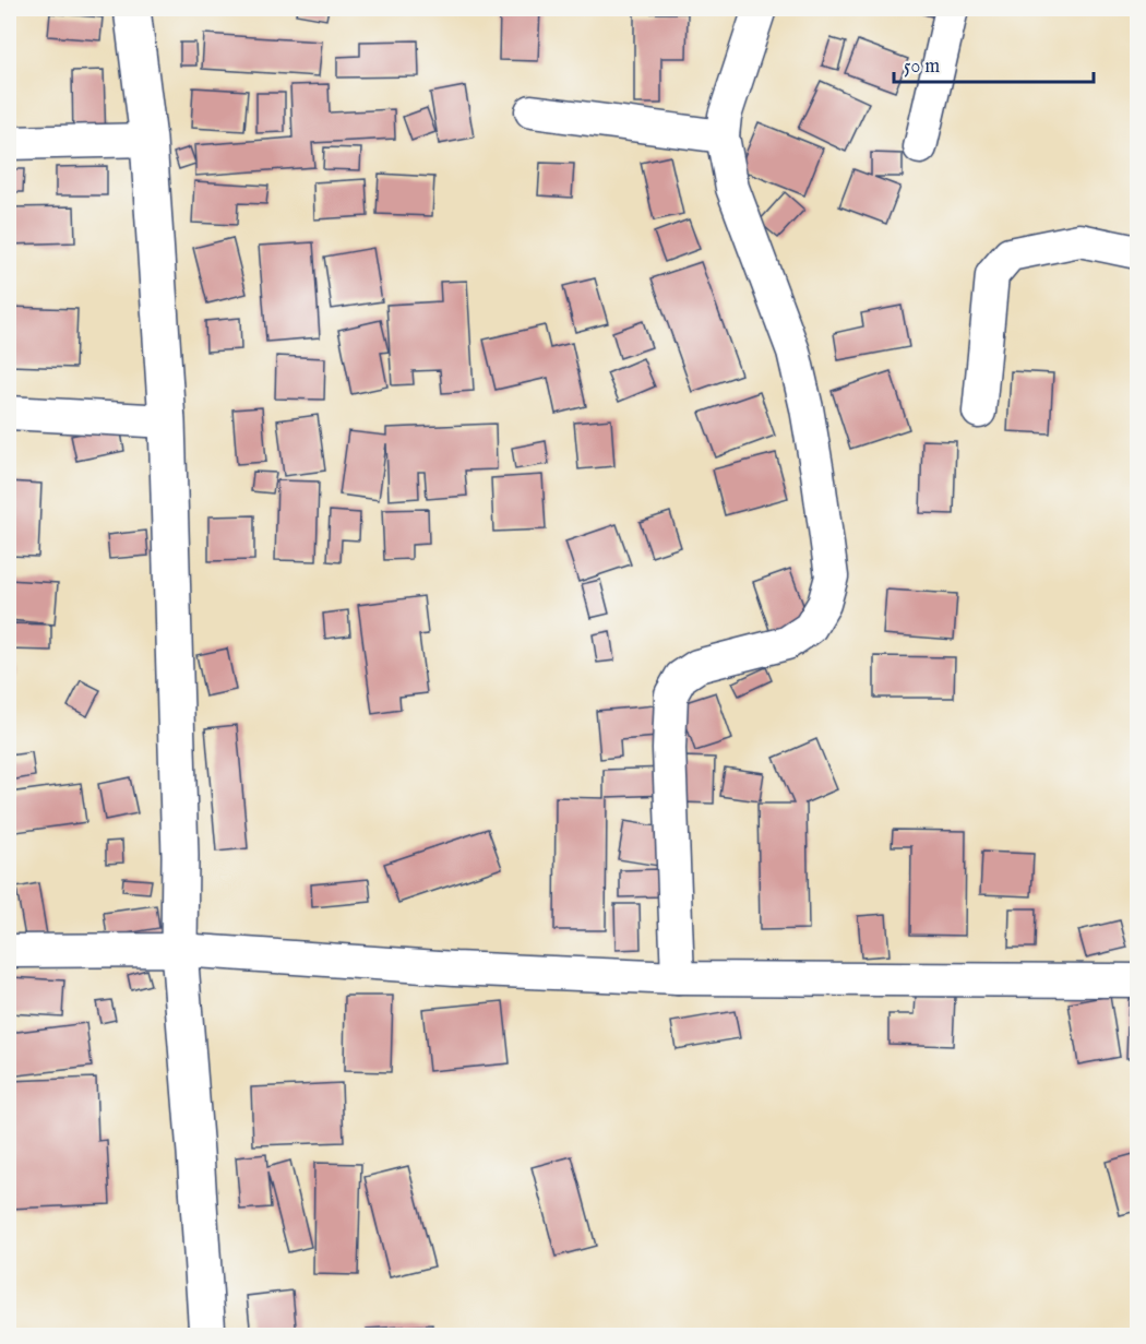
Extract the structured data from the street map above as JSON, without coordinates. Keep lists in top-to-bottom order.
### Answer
{
  "scale_bar": "50 m"
}
